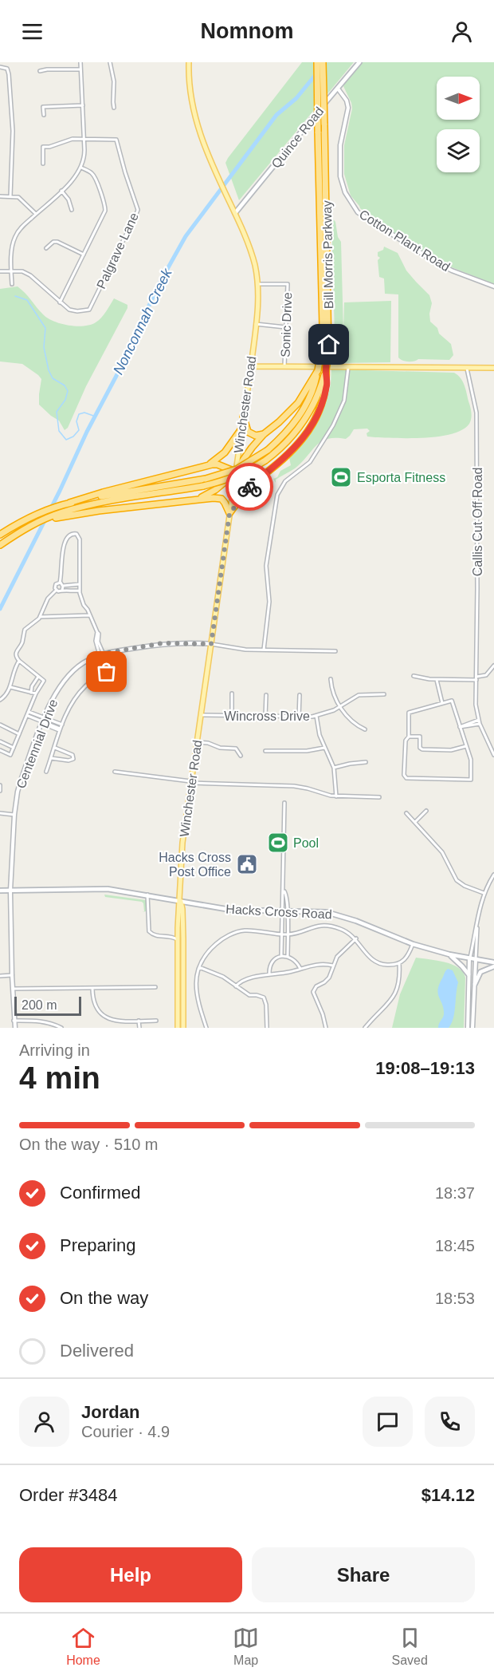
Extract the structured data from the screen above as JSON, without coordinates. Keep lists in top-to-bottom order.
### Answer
{
  "streets": {
    "highway": ["Bill Morris Parkway"],
    "main road": ["Quince Road", "Winchester Road", "Hacks Cross Road"],
    "street": [
      "Cotton Plant Road",
      "Palgrave Lane",
      "Sonic Drive",
      "Callis Cut Off Road",
      "Wincross Drive",
      "Centennial Drive"
    ]
  },
  "crossings": [
    ["Quince Road", "Cotton Plant Road"],
    ["Quince Road", "Winchester Road"],
    ["Sonic Drive", "Winchester Road"],
    ["Winchester Road", "Wincross Drive"],
    ["Winchester Road", "Centennial Drive"],
    ["Winchester Road", "Hacks Cross Road"],
    ["Centennial Drive", "Hacks Cross Road"]
  ],
  "water": ["Nonconnah Creek"],
  "places": {
    "sports": ["Esporta Fitness", "Pool"],
    "public building": ["Hacks Cross Post Office"]
  },
  "scale_bar": "200 m",
  "north": "right",
  "page": {
    "header": "Nomnom",
    "scale": "200 m",
    "heading": ["4 min", "Arriving in", "19:08–19:13"],
    "panel": [
      "Jordan",
      "Courier · 4.9",
      "Order #3484",
      "$14.12"
    ],
    "bar": "On the way · 510 m",
    "list": [
      ["Confirmed", "18:37"],
      ["Preparing", "18:45"],
      ["On the way", "18:53"],
      "Delivered"
    ],
    "buttons": ["Help", "Share"],
    "tabs": ["Home", "Map", "Saved"]
  }
}
